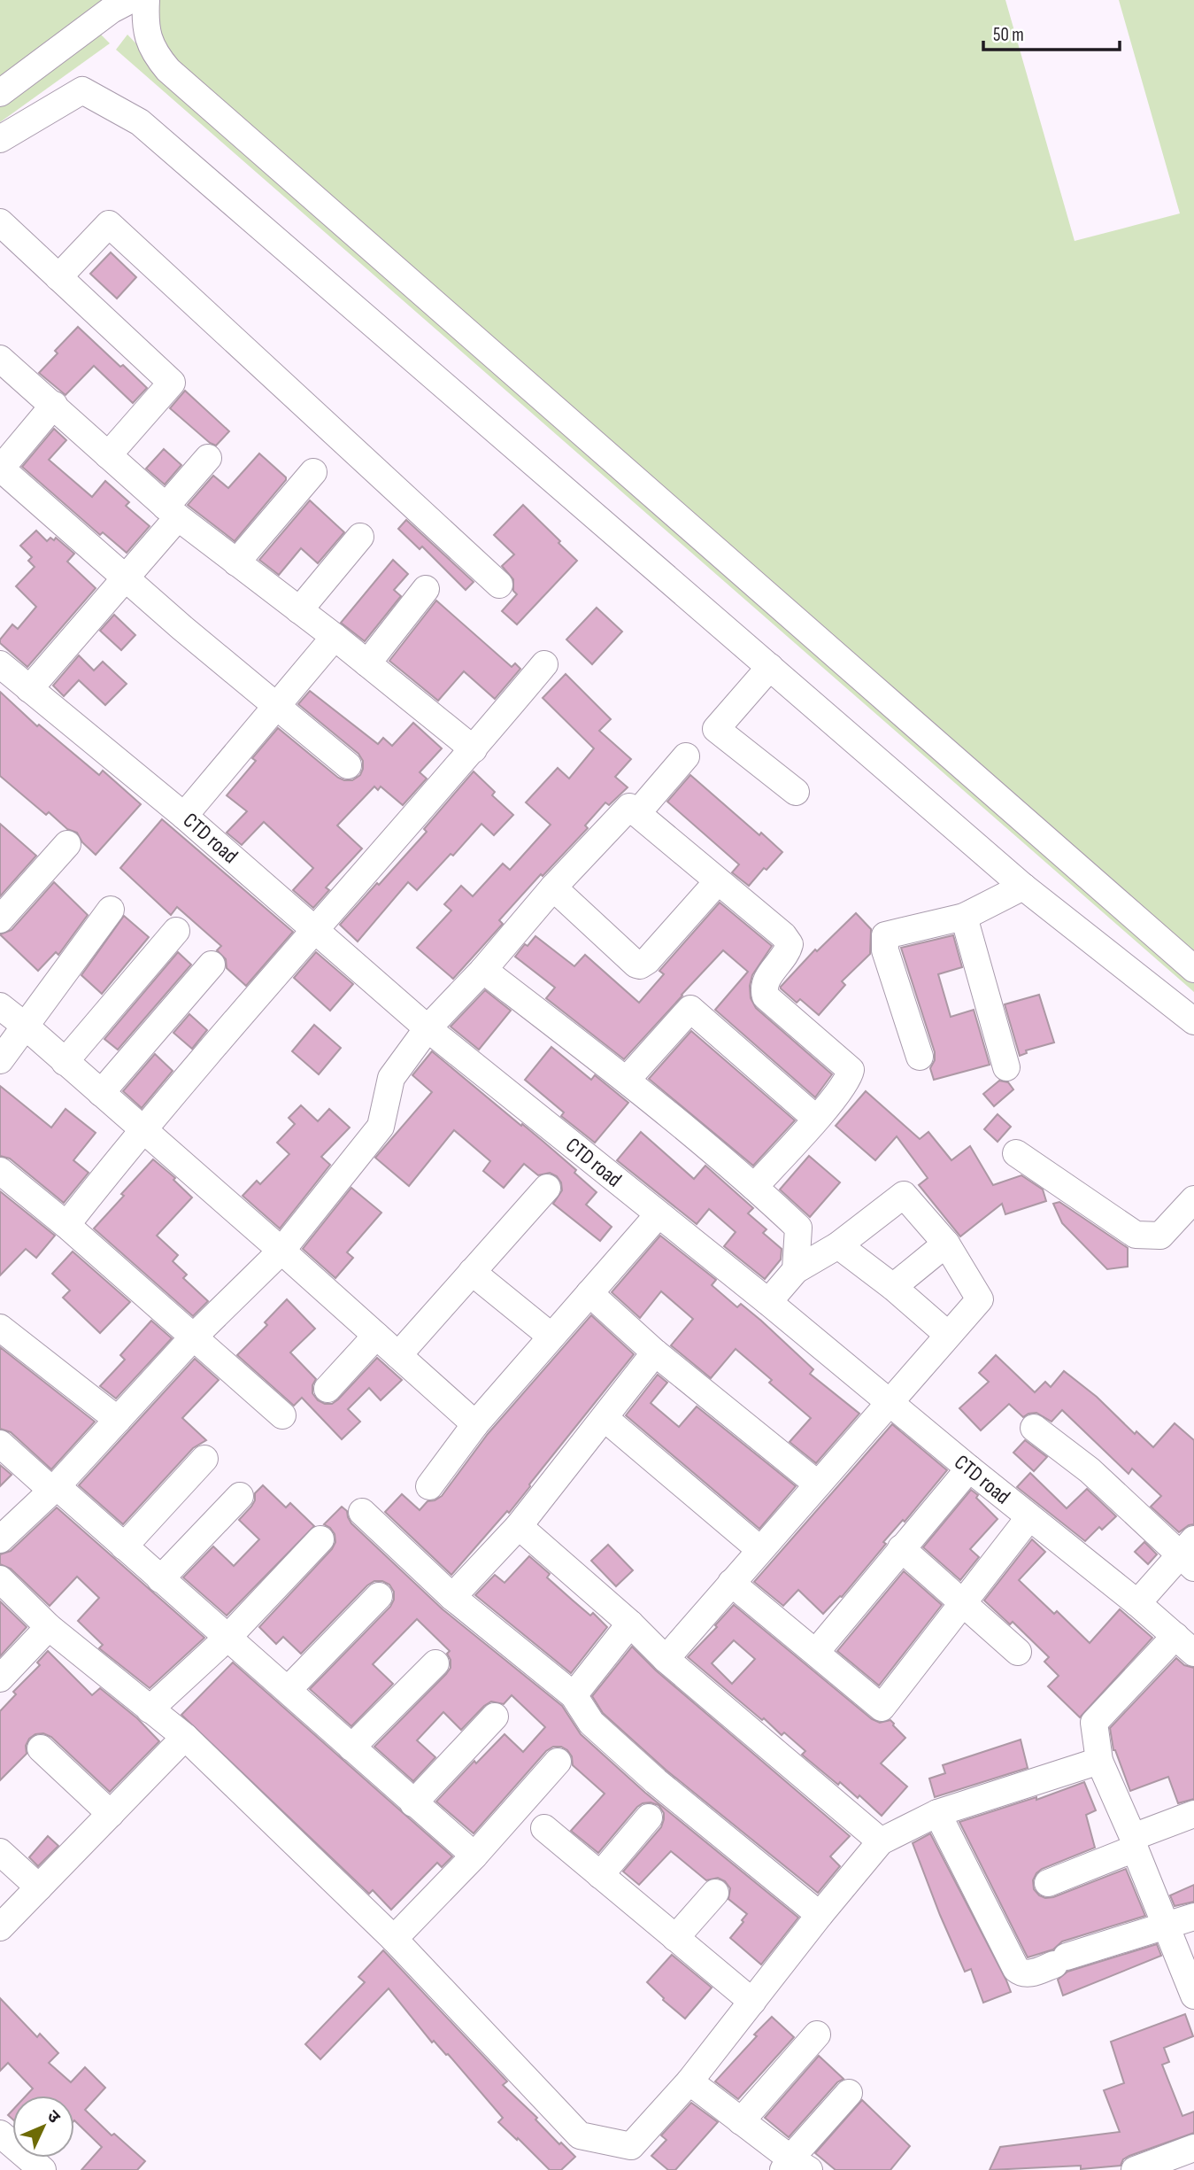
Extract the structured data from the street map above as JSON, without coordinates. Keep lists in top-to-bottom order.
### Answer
{
  "streets": {
    "street": ["CTD road"]
  },
  "scale_bar": "50 m",
  "north": "top right"
}
